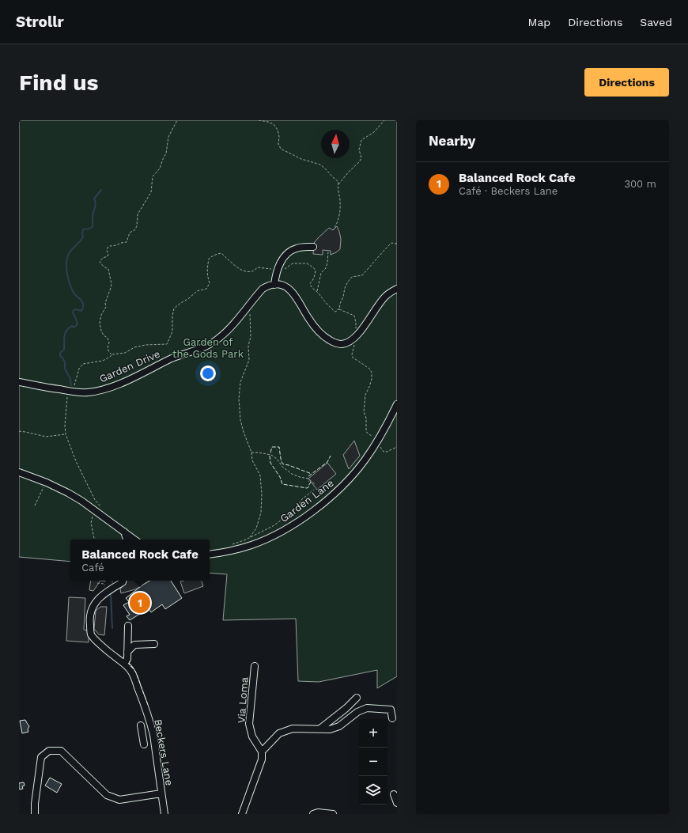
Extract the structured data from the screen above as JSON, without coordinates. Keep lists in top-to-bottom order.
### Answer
{
  "streets": {
    "street": [
      "Garden Drive",
      "Garden Lane",
      "Via Loma",
      "Beckers Lane"
    ]
  },
  "parks": ["Garden of the Gods Park"],
  "north": "top",
  "page": {
    "header": "Strollr",
    "nav": ["Map", "Directions", "Saved"],
    "buttons": "Directions",
    "title": "Find us",
    "heading": "Nearby",
    "list": [
      {
        "mark": "1",
        "name": "Balanced Rock Cafe",
        "note": "Café · Beckers Lane",
        "value": "300 m"
      }
    ],
    "popup": ["Balanced Rock Cafe", "Café"],
    "pins": "1",
    "map_buttons": ["+", "−"]
  }
}
